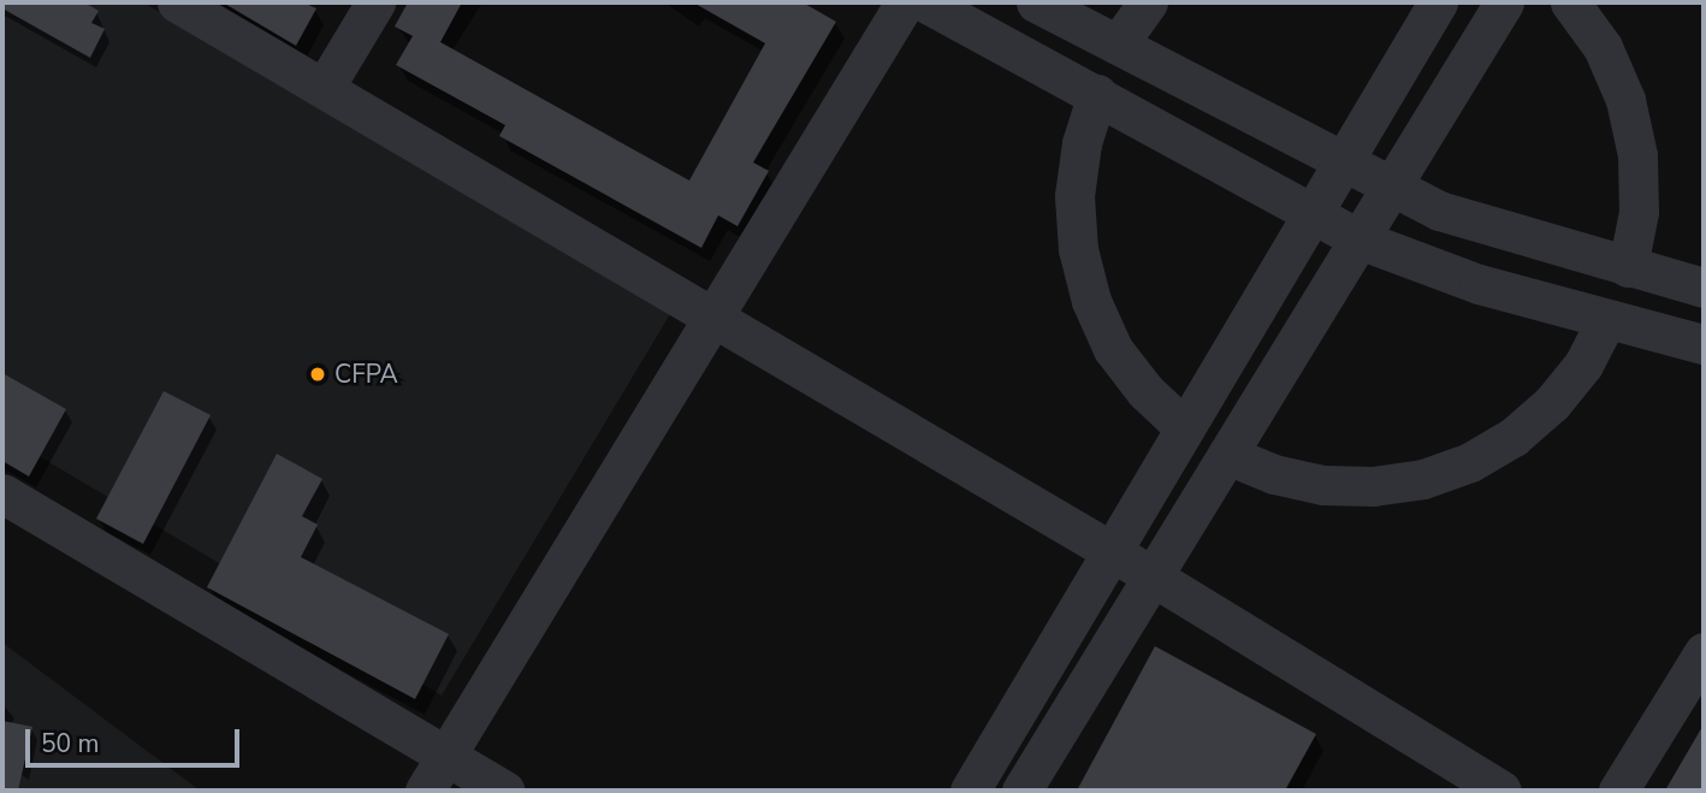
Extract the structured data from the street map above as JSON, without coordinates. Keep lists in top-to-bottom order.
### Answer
{
  "places": ["CFPA"],
  "scale_bar": "50 m"
}
